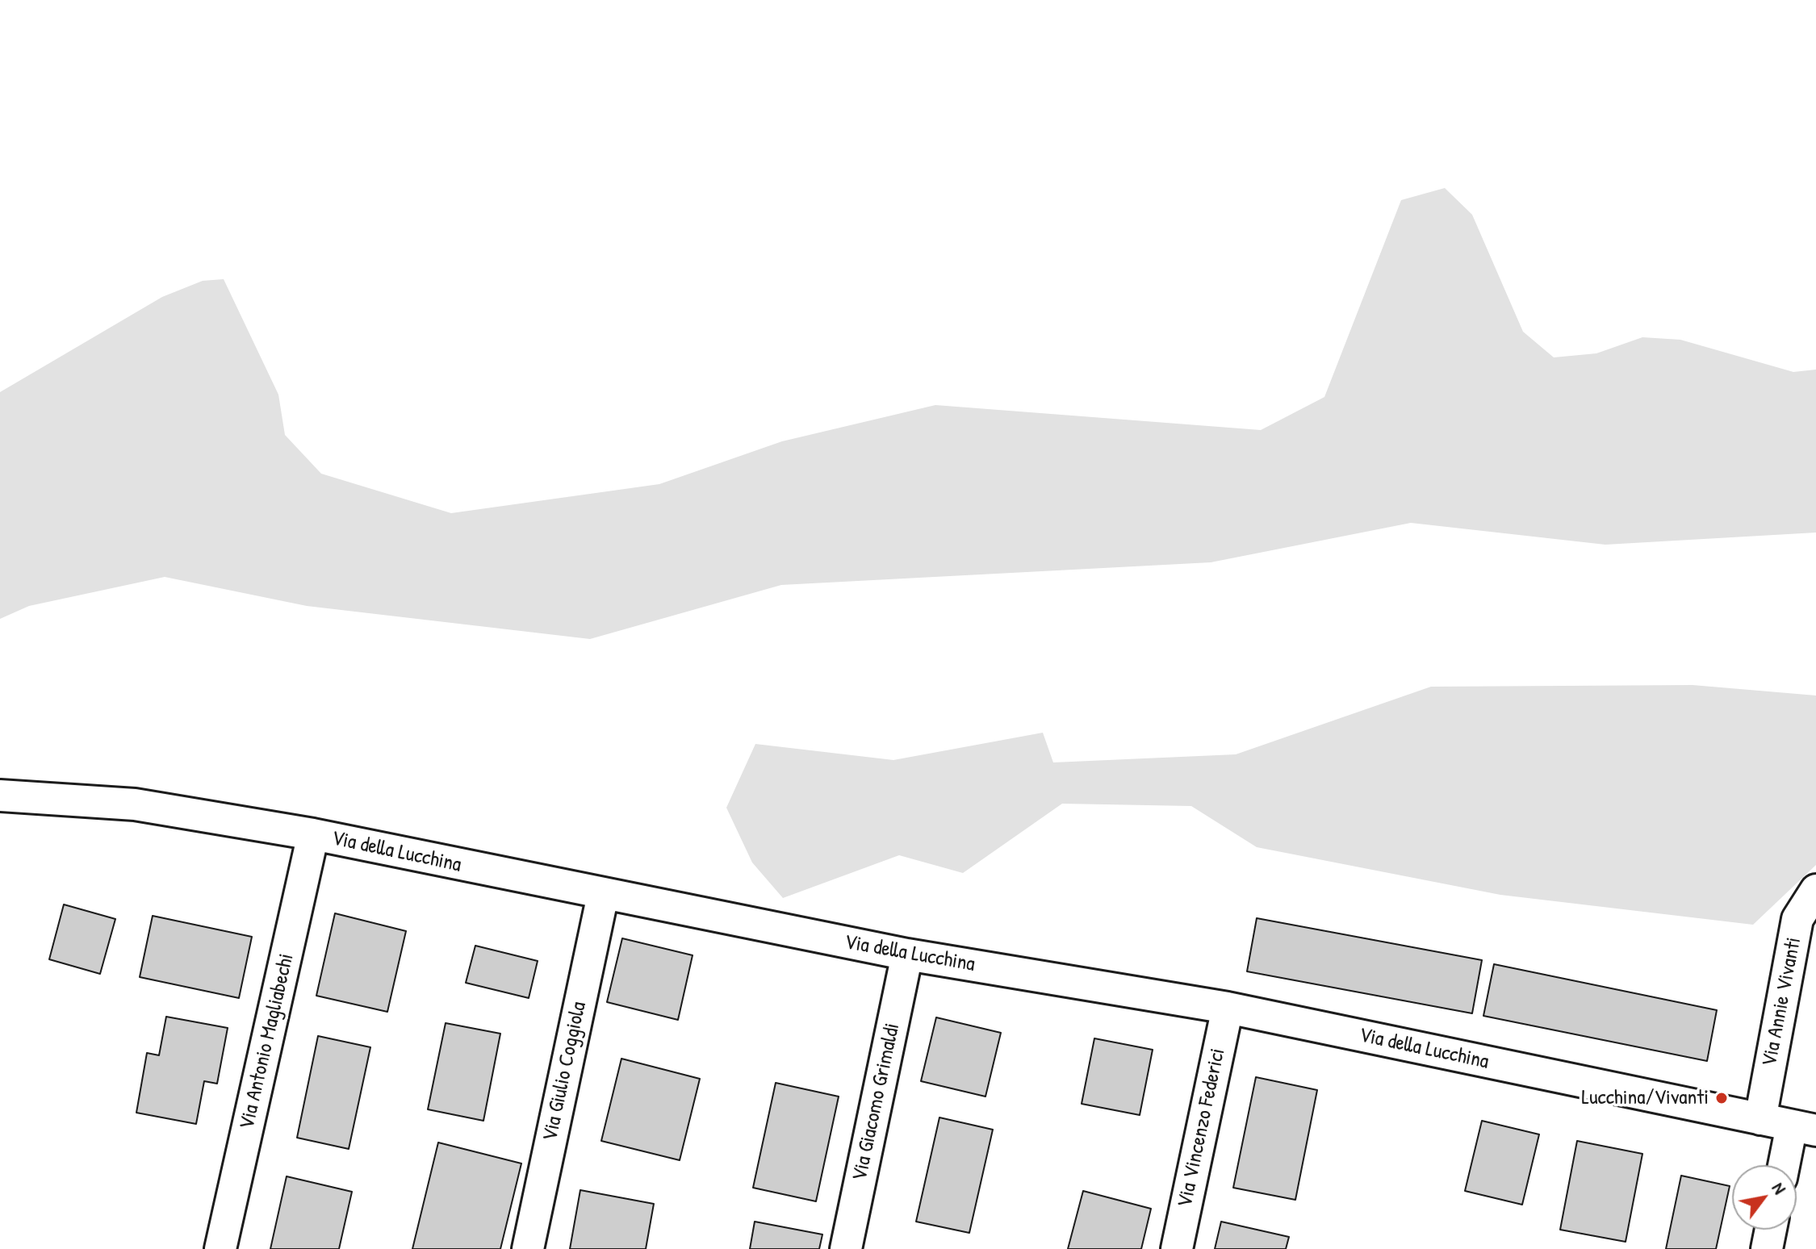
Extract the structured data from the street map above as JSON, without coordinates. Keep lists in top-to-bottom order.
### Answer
{
  "streets": {
    "street": [
      "Via della Lucchina",
      "Via Annie Vivanti",
      "Via Antonio Magliabechi",
      "Via Giulio Coggiola",
      "Via Giacomo Grimaldi",
      "Via Vincenzo Federici"
    ]
  },
  "crossings": [
    ["Via della Lucchina", "Via Annie Vivanti"],
    ["Via della Lucchina", "Via Antonio Magliabechi"],
    ["Via della Lucchina", "Via Giulio Coggiola"],
    ["Via della Lucchina", "Via Giacomo Grimaldi"],
    ["Via della Lucchina", "Via Vincenzo Federici"]
  ],
  "places": ["Lucchina/Vivanti"],
  "north": "top right"
}
